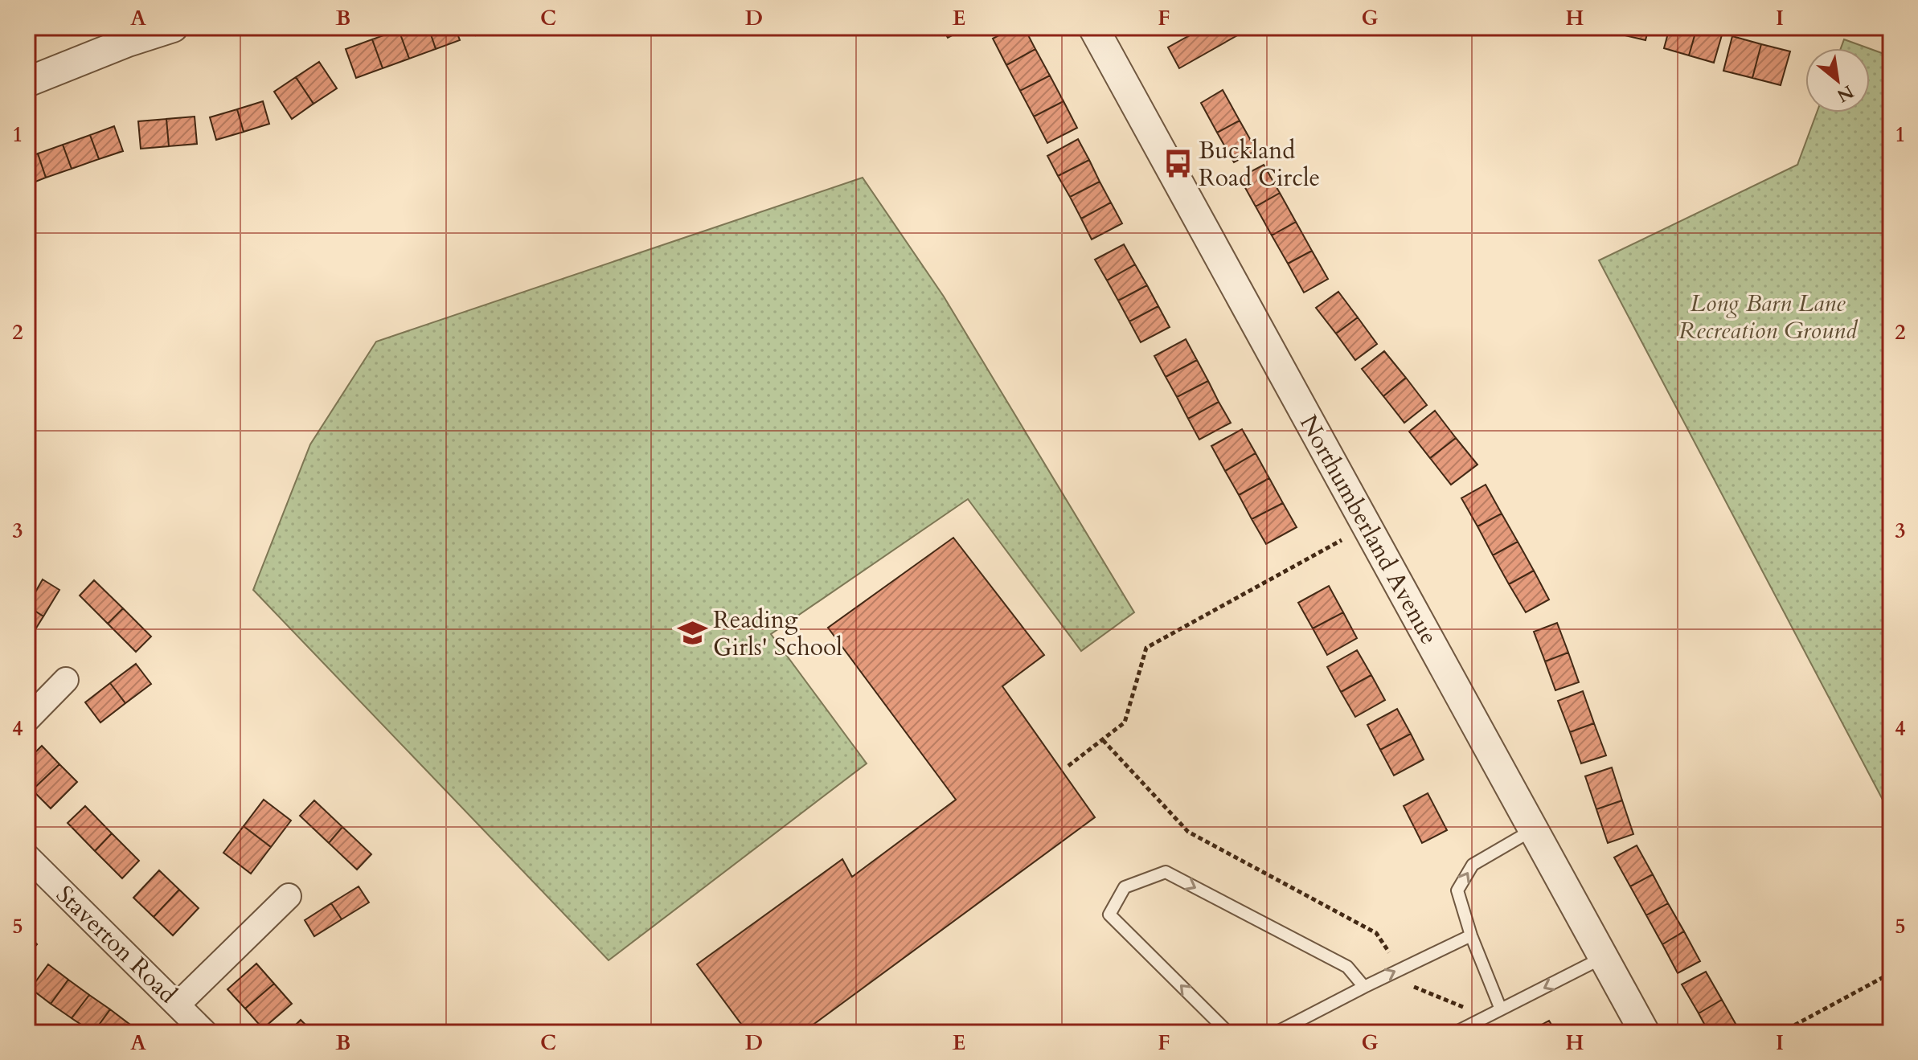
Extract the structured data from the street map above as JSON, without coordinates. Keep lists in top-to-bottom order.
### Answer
{
  "streets": {
    "street": ["Northumberland Avenue", "Staverton Road"]
  },
  "parks": ["Long Barn Lane Recreation Ground"],
  "places": {
    "bus stop": ["Buckland Road Circle"],
    "school or university": ["Reading Girls' School"]
  },
  "north": "bottom right",
  "grid": {
    "columns": [
      "A",
      "B",
      "C",
      "D",
      "E",
      "F",
      "G",
      "H",
      "I"
    ],
    "rows": [
      "1",
      "2",
      "3",
      "4",
      "5"
    ]
  }
}
